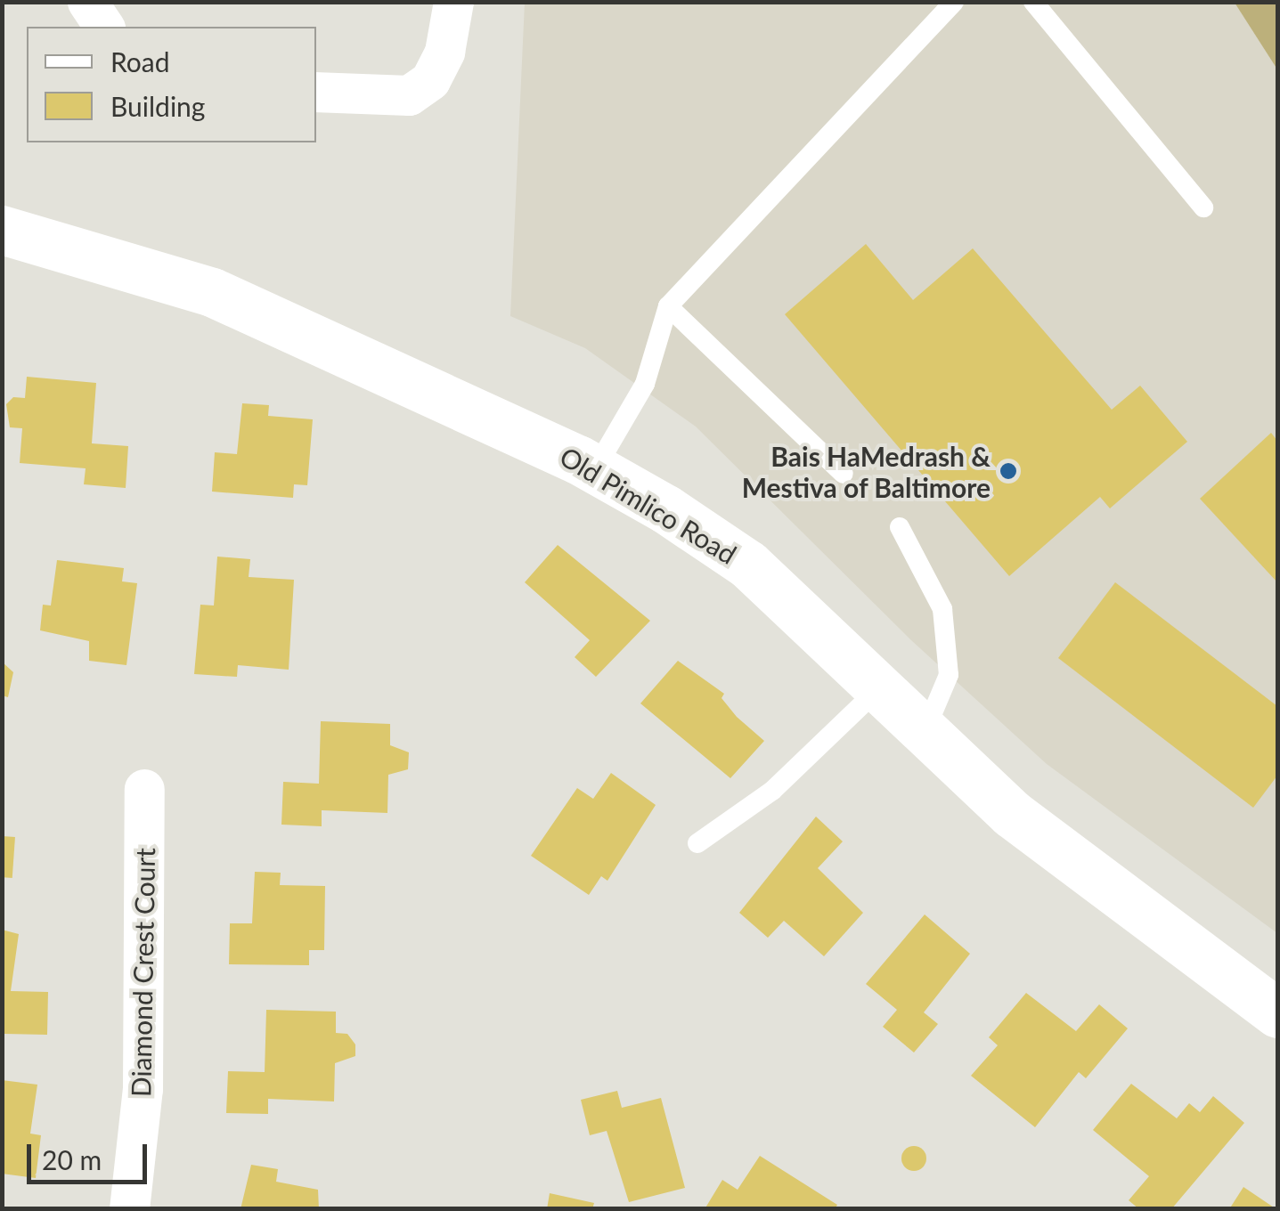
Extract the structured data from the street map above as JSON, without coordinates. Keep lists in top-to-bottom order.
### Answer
{
  "streets": {
    "street": ["Old Pimlico Road", "Diamond Crest Court"]
  },
  "places": ["Bais HaMedrash & Mestiva of Baltimore"],
  "legend": ["Road", "Building"],
  "scale_bar": "20 m"
}
